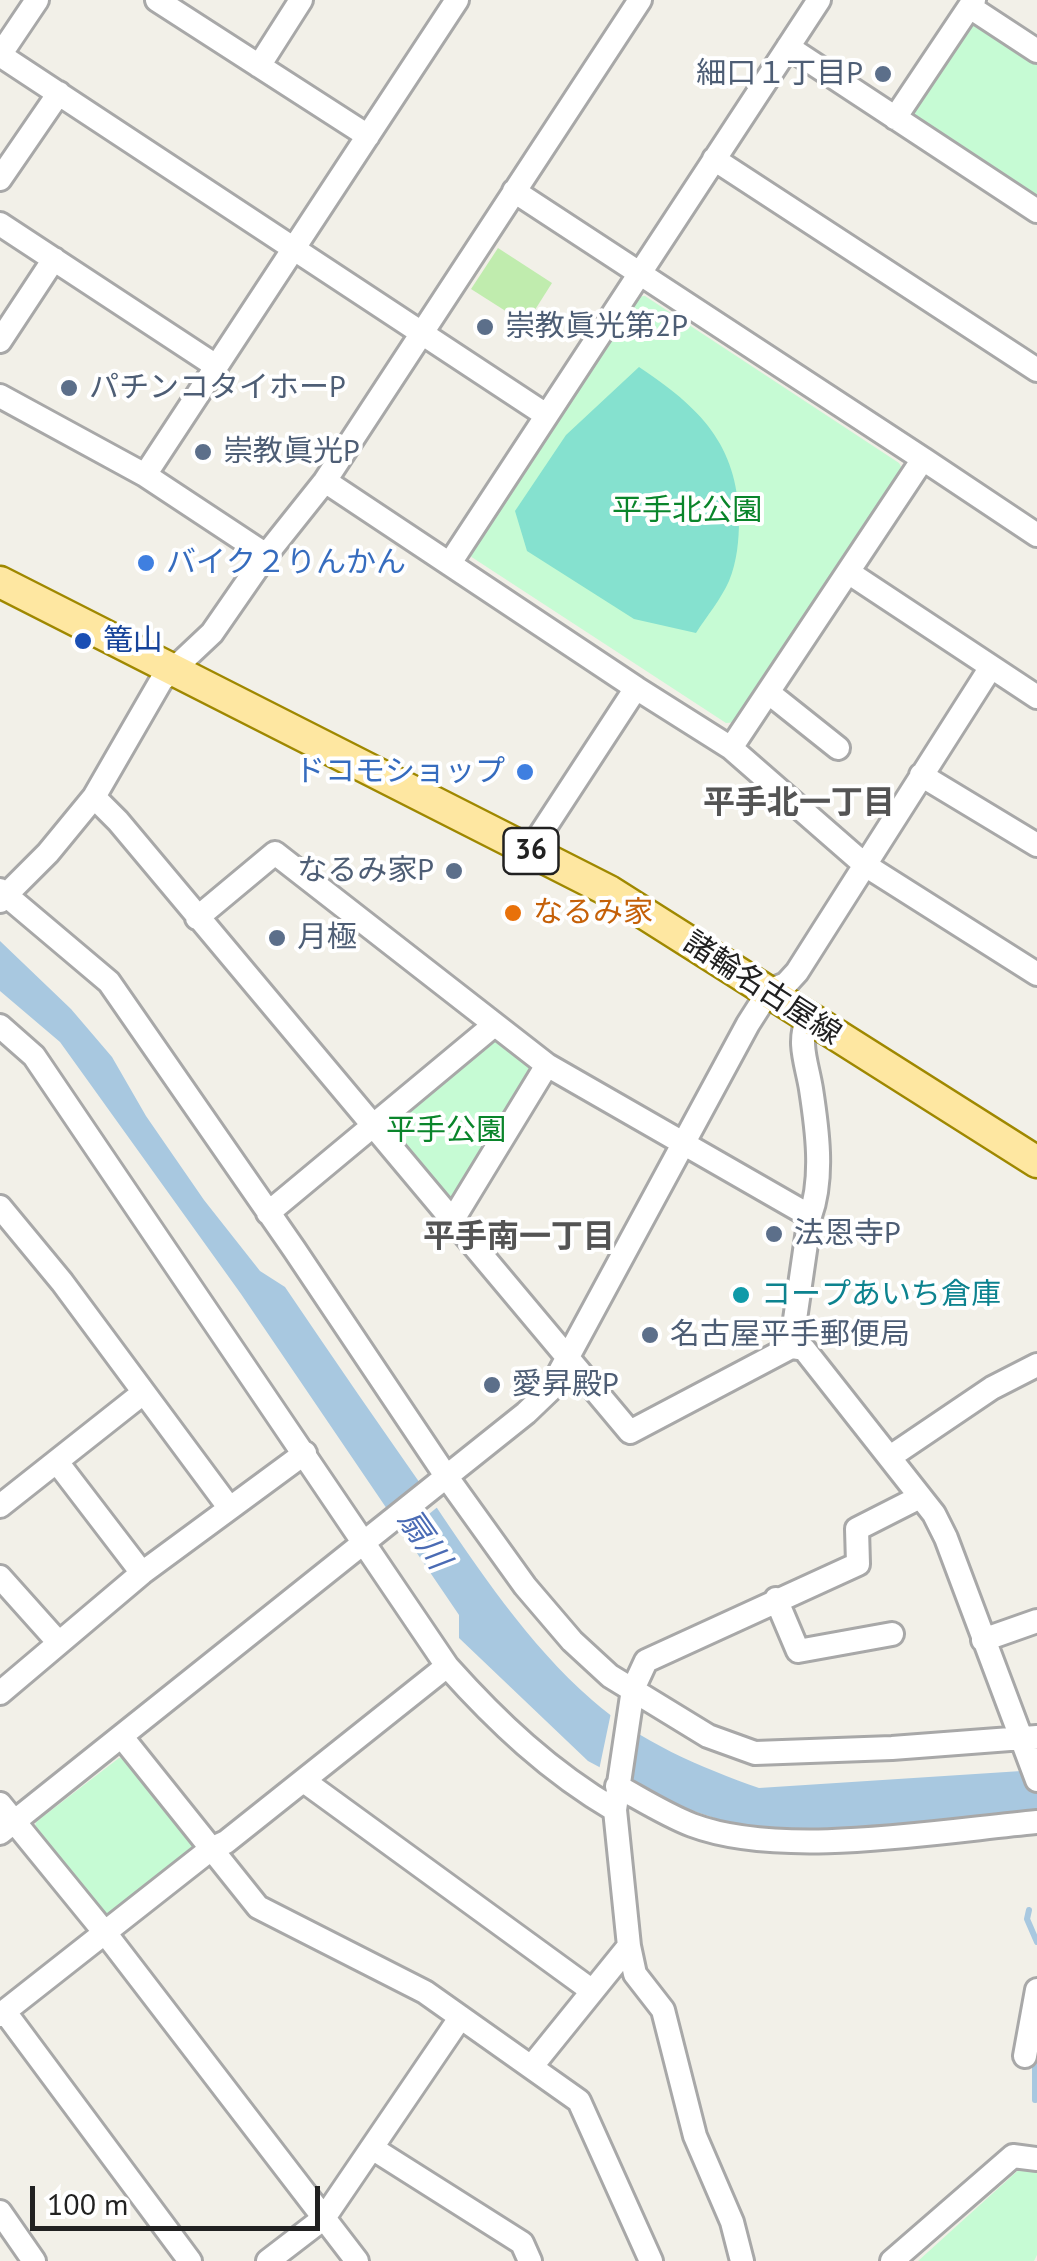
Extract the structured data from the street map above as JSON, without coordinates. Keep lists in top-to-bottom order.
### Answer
{
  "streets": {
    "main road": ["36", "諸輪名古屋線"]
  },
  "districts": ["平手北一丁目", "平手南一丁目"],
  "water": ["扇川"],
  "parks": ["平手北公園", "平手公園"],
  "places": [
    "細口１丁目P",
    "崇教眞光第2P",
    "パチンコタイホーP",
    "崇教眞光P",
    "バイク２りんかん",
    "篭山",
    "ドコモショップ",
    "なるみ家P",
    "なるみ家",
    "月極",
    "法恩寺P",
    "コープあいち倉庫",
    "名古屋平手郵便局",
    "愛昇殿P"
  ],
  "scale_bar": "100 m"
}
